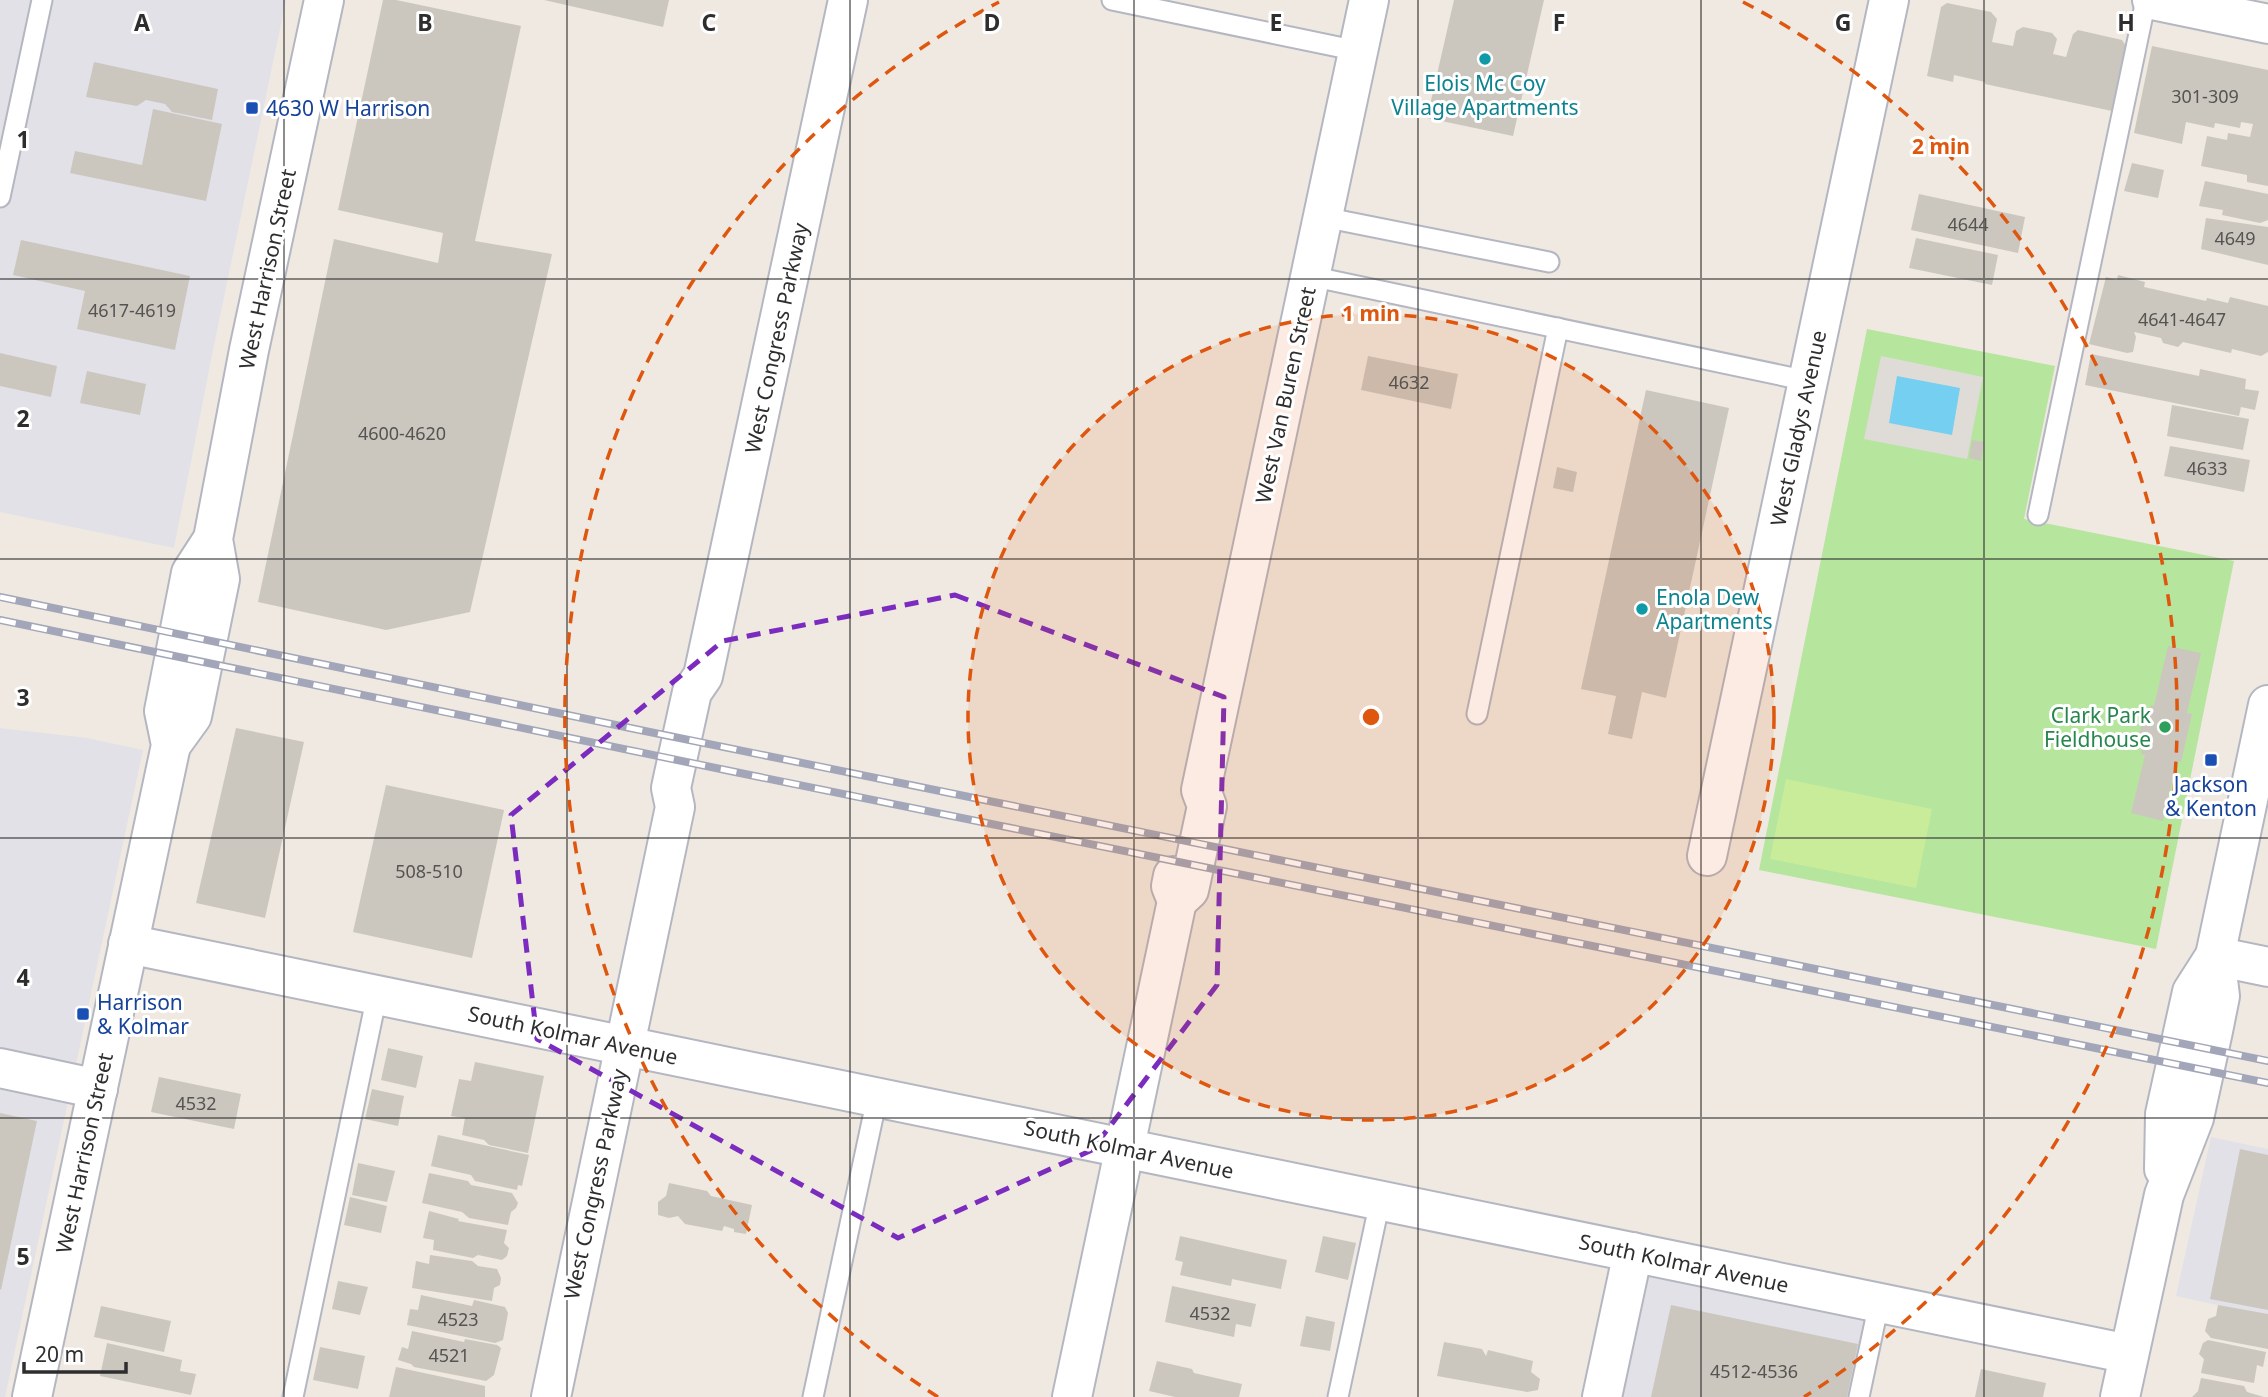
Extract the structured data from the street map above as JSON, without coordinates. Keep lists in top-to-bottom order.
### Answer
{
  "streets": {
    "street": [
      "West Harrison Street",
      "West Congress Parkway",
      "West Van Buren Street",
      "West Gladys Avenue",
      "South Kolmar Avenue"
    ]
  },
  "crossings": [
    ["West Harrison Street", "South Kolmar Avenue"],
    ["West Congress Parkway", "South Kolmar Avenue"],
    ["West Van Buren Street", "South Kolmar Avenue"]
  ],
  "places": {
    "other": ["Elois Mc Coy Village Apartments", "Enola Dew Apartments", "Clark Park Fieldhouse"],
    "transit": ["4630 W Harrison", "Jackson & Kenton", "Harrison & Kolmar"]
  },
  "house_numbers": [
    "301-309",
    "4644",
    "4649",
    "4617-4619",
    "4641-4647",
    "4632",
    "4600-4620",
    "4633",
    "508-510",
    "4532",
    "4532",
    "4523",
    "4521",
    "4512-4536"
  ],
  "scale_bar": "20 m",
  "grid": {
    "columns": [
      "A",
      "B",
      "C",
      "D",
      "E",
      "F",
      "G",
      "H"
    ],
    "rows": [
      "1",
      "2",
      "3",
      "4",
      "5"
    ]
  },
  "rings": ["2 min", "1 min"]
}
